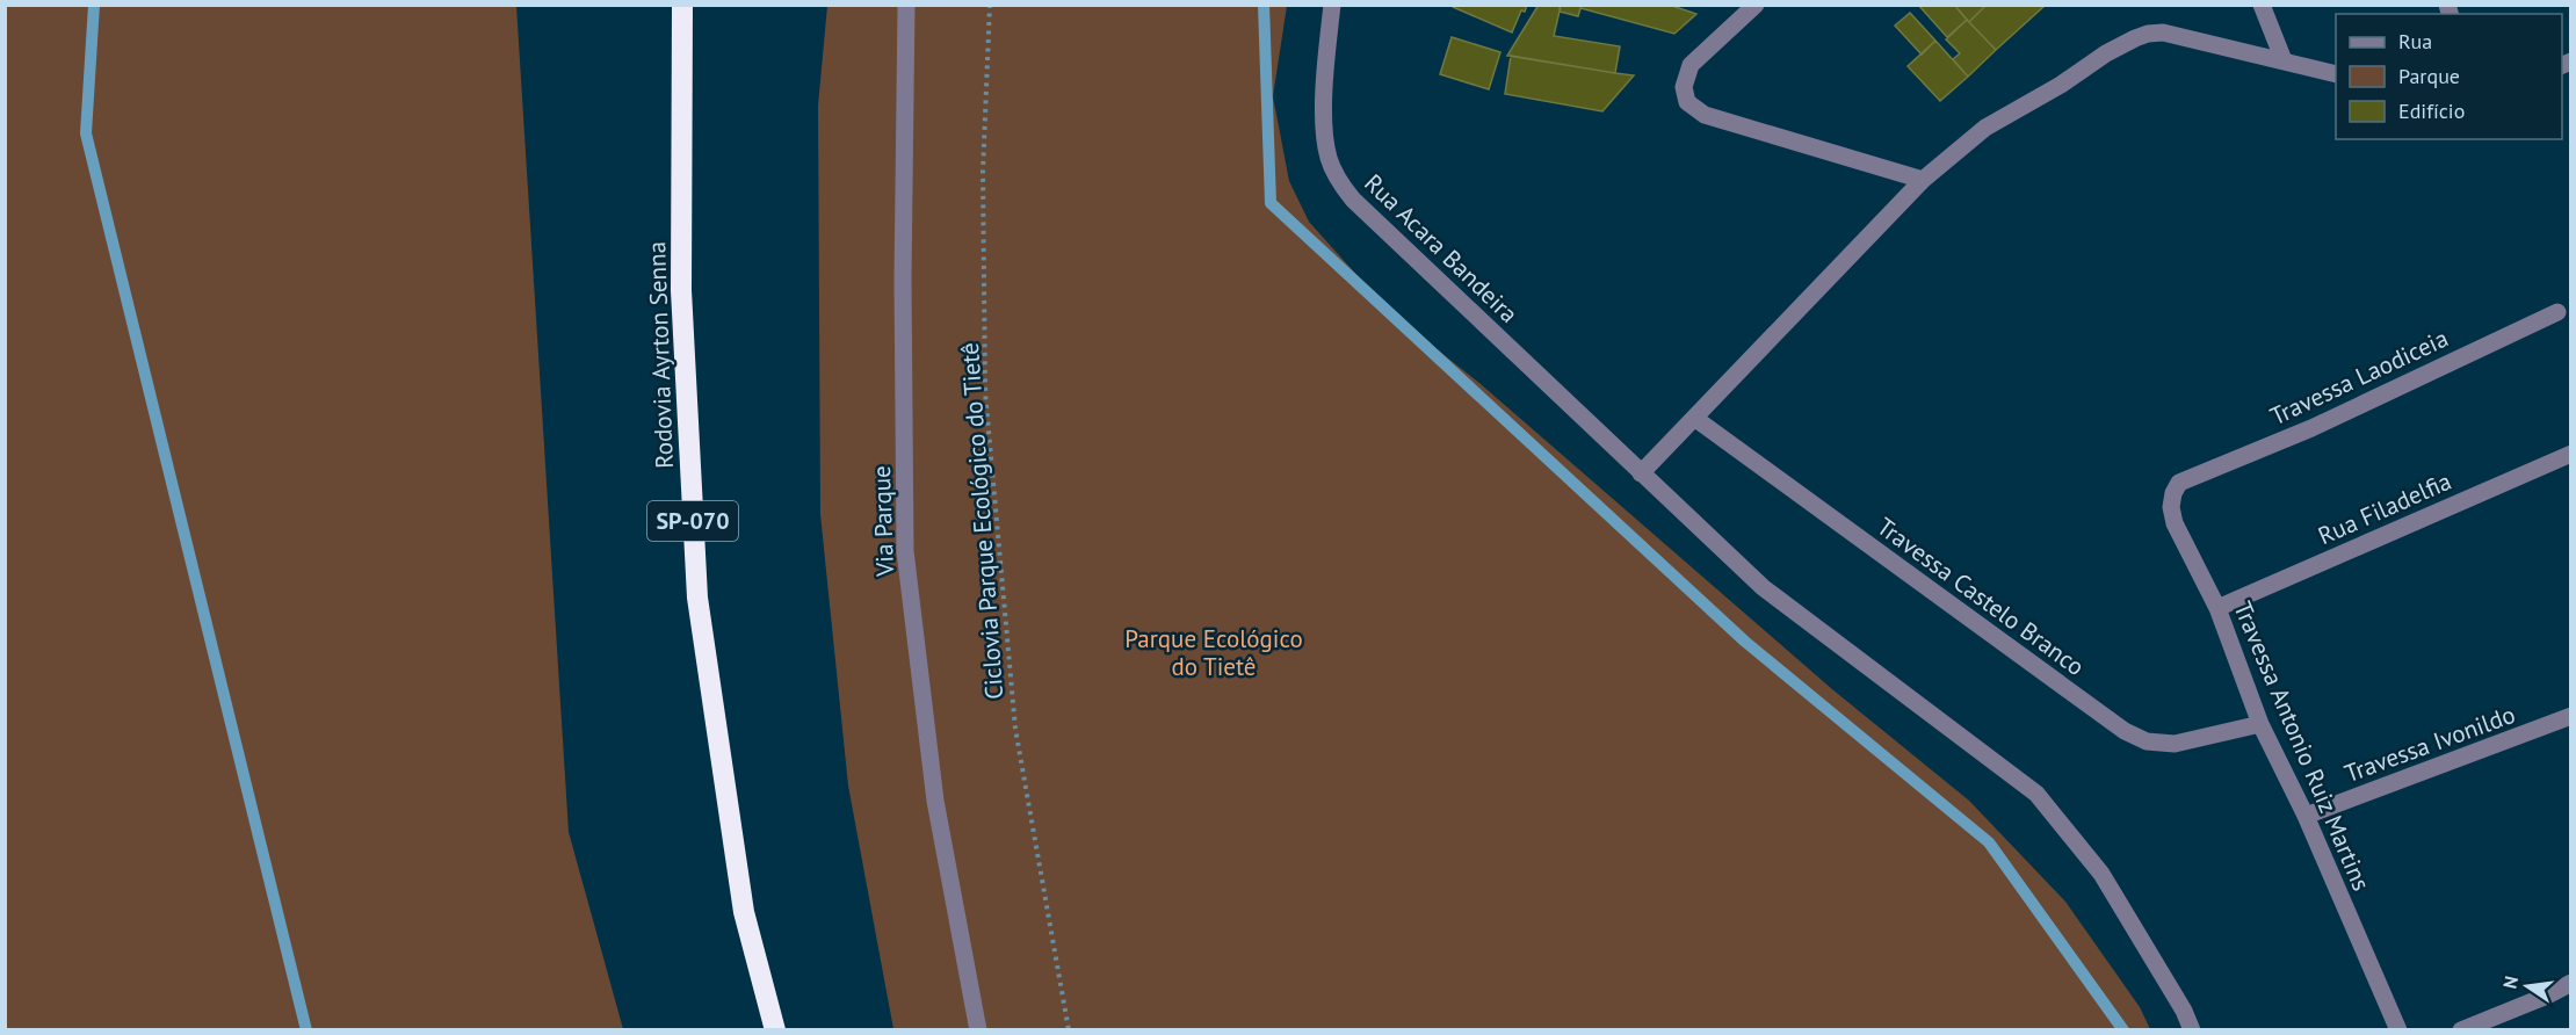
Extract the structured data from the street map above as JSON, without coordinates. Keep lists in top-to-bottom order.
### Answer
{
  "streets": {
    "highway": ["Rodovia Ayrton Senna", "SP-070"],
    "street": [
      "Rua Acara Bandeira",
      "Travessa Laodiceia",
      "Rua Filadelfia",
      "Via Parque",
      "Travessa Castelo Branco",
      "Travessa Ivonildo",
      "Travessa Antonio Ruiz Martins"
    ],
    "path": ["Ciclovia Parque Ecológico do Tietê"]
  },
  "crossings": [
    ["Travessa Laodiceia", "Travessa Antonio Ruiz Martins"],
    ["Rua Filadelfia", "Travessa Antonio Ruiz Martins"],
    ["Travessa Castelo Branco", "Travessa Antonio Ruiz Martins"],
    ["Travessa Ivonildo", "Travessa Antonio Ruiz Martins"]
  ],
  "parks": ["Parque Ecológico do Tietê"],
  "legend": ["Rua", "Parque", "Edifício"],
  "north": "left"
}
